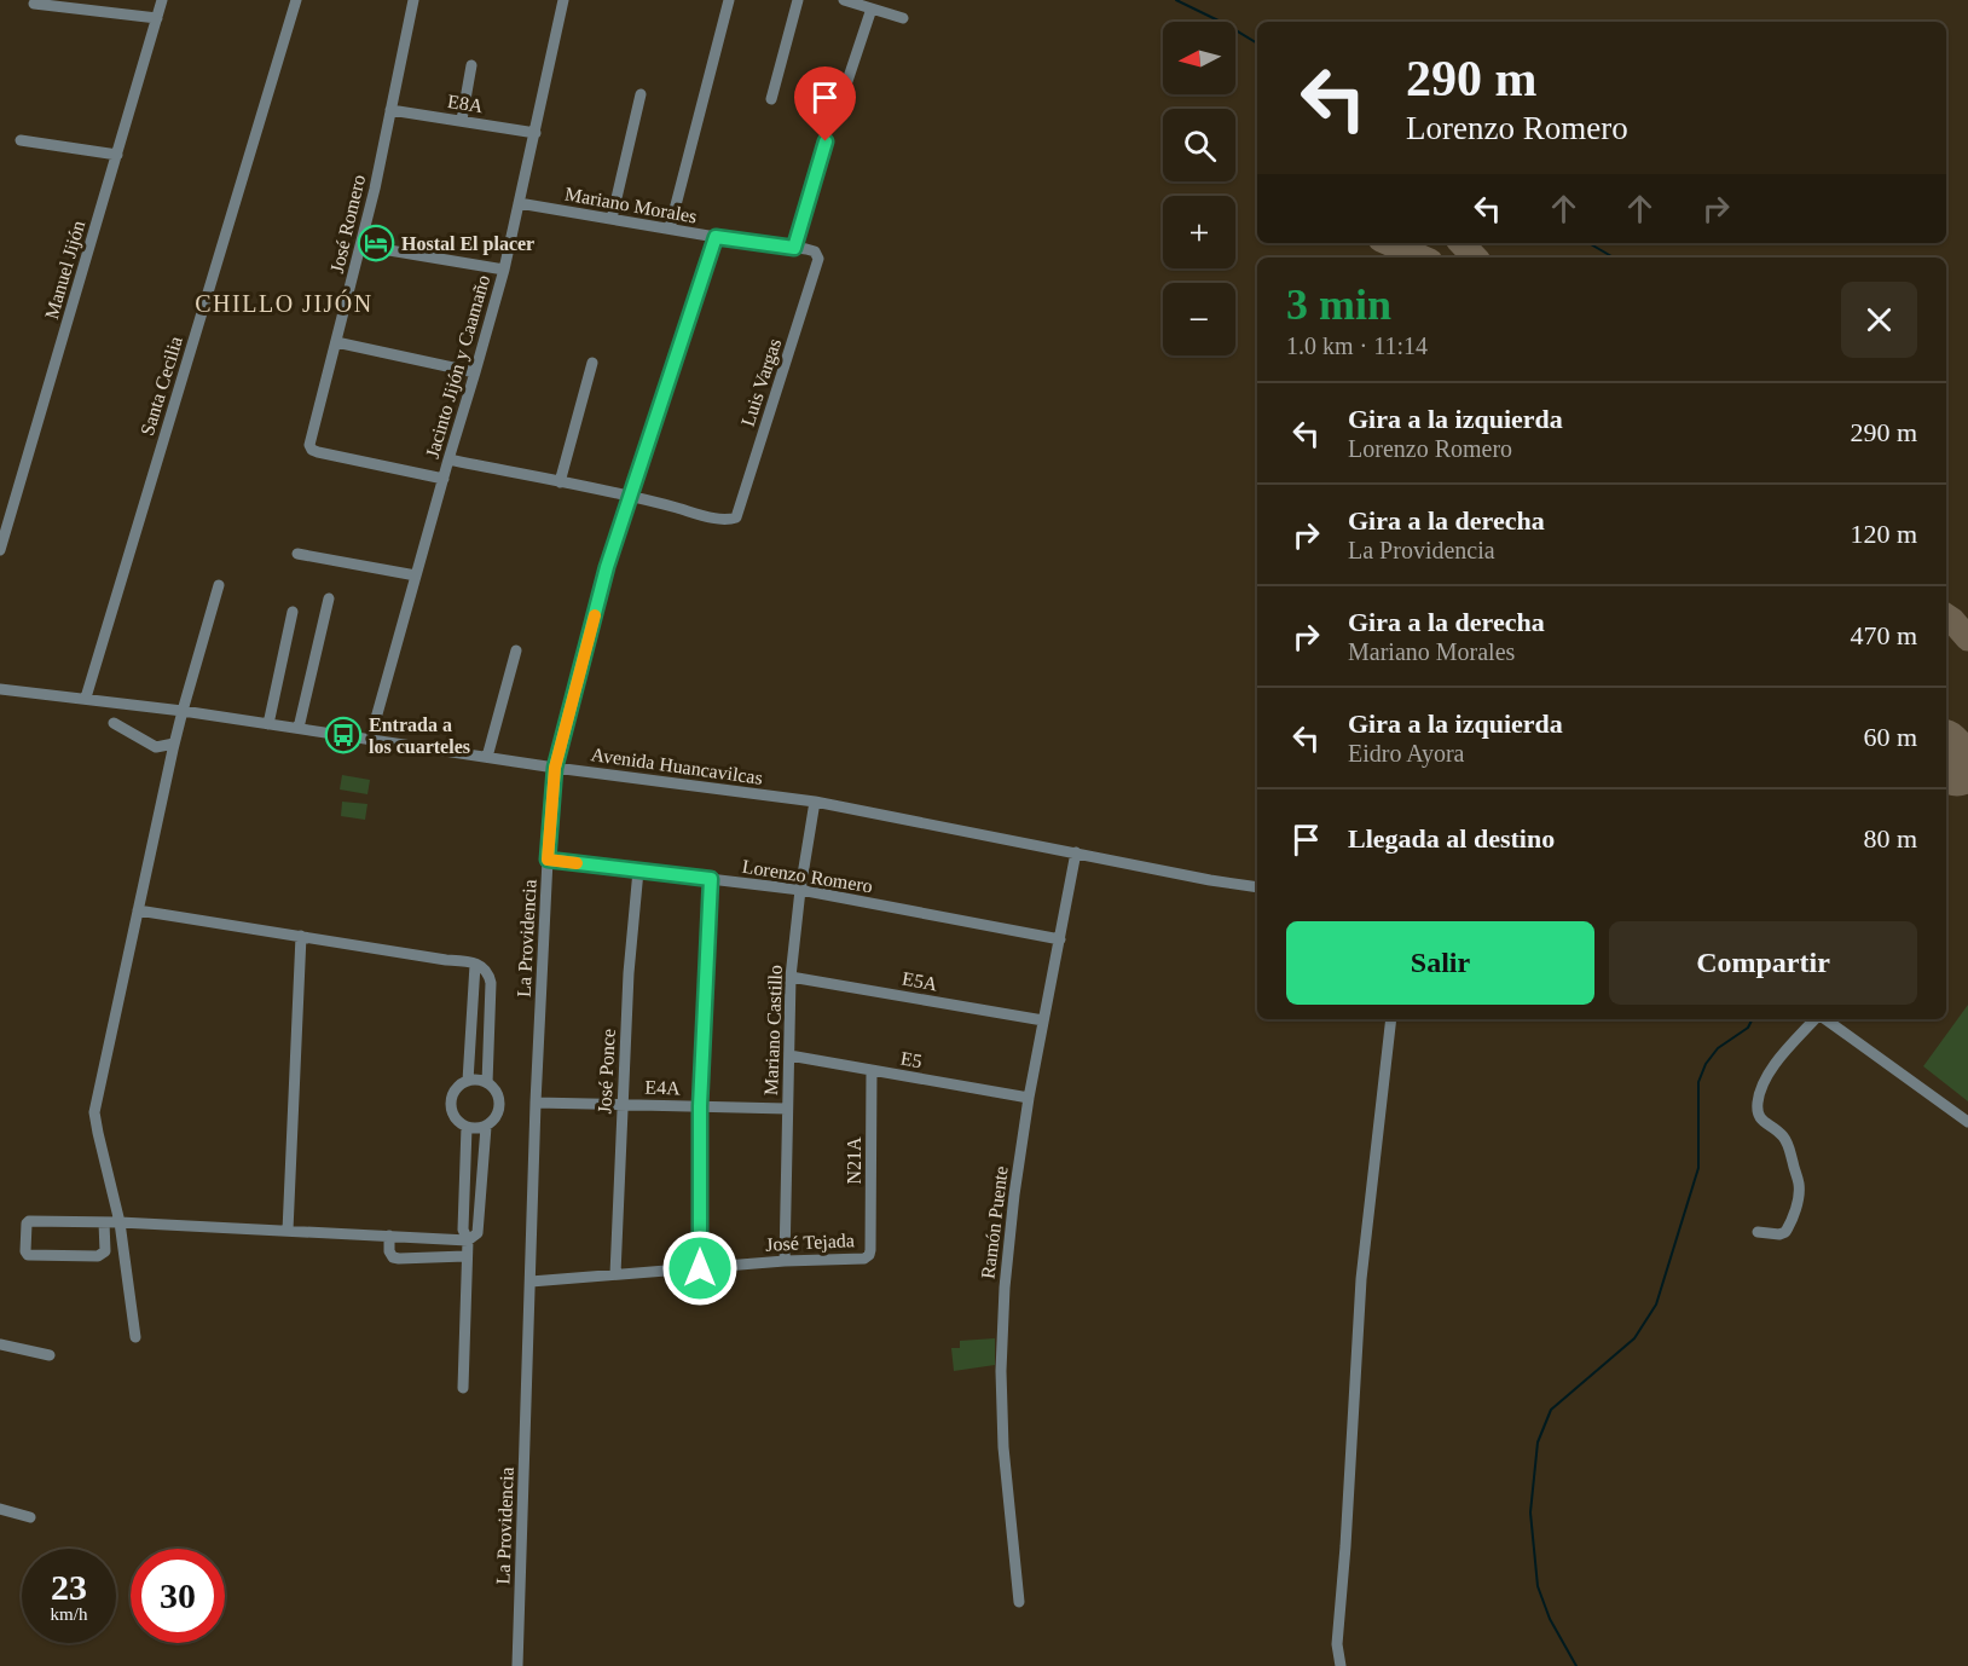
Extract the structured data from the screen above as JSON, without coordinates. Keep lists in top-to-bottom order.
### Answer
{
  "streets": {
    "street": [
      "E8A",
      "Mariano Morales",
      "José Romero",
      "Manuel Jijón",
      "Jacinto Jijón y Caamaño",
      "Luis Vargas",
      "Santa Cecilia",
      "Avenida Huancavilcas",
      "Lorenzo Romero",
      "La Providencia",
      "E5A",
      "Mariano Castillo",
      "E5",
      "José Ponce",
      "E4A",
      "N21A",
      "Ramón Puente",
      "José Tejada"
    ]
  },
  "crossings": [
    ["E8A", "José Romero"],
    ["E8A", "Jacinto Jijón y Caamaño"],
    ["Mariano Morales", "Jacinto Jijón y Caamaño"],
    ["Mariano Morales", "Luis Vargas"],
    ["Mariano Morales", "La Providencia"],
    ["José Romero", "Jacinto Jijón y Caamaño"],
    ["Jacinto Jijón y Caamaño", "Avenida Huancavilcas"],
    ["Luis Vargas", "La Providencia"],
    ["Santa Cecilia", "Avenida Huancavilcas"],
    ["Avenida Huancavilcas", "La Providencia"],
    ["Avenida Huancavilcas", "Mariano Castillo"],
    ["Avenida Huancavilcas", "Ramón Puente"],
    ["Lorenzo Romero", "La Providencia"],
    ["Lorenzo Romero", "Mariano Castillo"],
    ["Lorenzo Romero", "José Ponce"],
    ["Lorenzo Romero", "Ramón Puente"],
    ["La Providencia", "E4A"],
    ["La Providencia", "José Tejada"],
    ["E5A", "Mariano Castillo"],
    ["E5A", "Ramón Puente"],
    ["Mariano Castillo", "E5"],
    ["Mariano Castillo", "E4A"],
    ["Mariano Castillo", "José Tejada"],
    ["E5", "N21A"],
    ["E5", "Ramón Puente"],
    ["José Ponce", "E4A"],
    ["José Ponce", "José Tejada"],
    ["N21A", "José Tejada"]
  ],
  "districts": ["CHILLO JIJÓN"],
  "places": {
    "hotel": ["Hostal El placer"],
    "bus stop": ["Entrada a los cuarteles"]
  },
  "north": "left",
  "page": {
    "map_buttons": ["+", "−"],
    "turn": ["290 m", "Lorenzo Romero"],
    "heading": ["3 min", "1.0 km · 11:14"],
    "list": [
      {
        "name": "Gira a la izquierda",
        "note": "Lorenzo Romero",
        "value": "290 m"
      },
      {
        "name": "Gira a la derecha",
        "note": "La Providencia",
        "value": "120 m"
      },
      {
        "name": "Gira a la derecha",
        "note": "Mariano Morales",
        "value": "470 m"
      },
      {
        "name": "Gira a la izquierda",
        "note": "Eidro Ayora",
        "value": "60 m"
      },
      {
        "name": "Llegada al destino",
        "value": "80 m"
      }
    ],
    "buttons": ["Salir", "Compartir"],
    "speed": "23 km/h",
    "limit": "30"
  }
}
